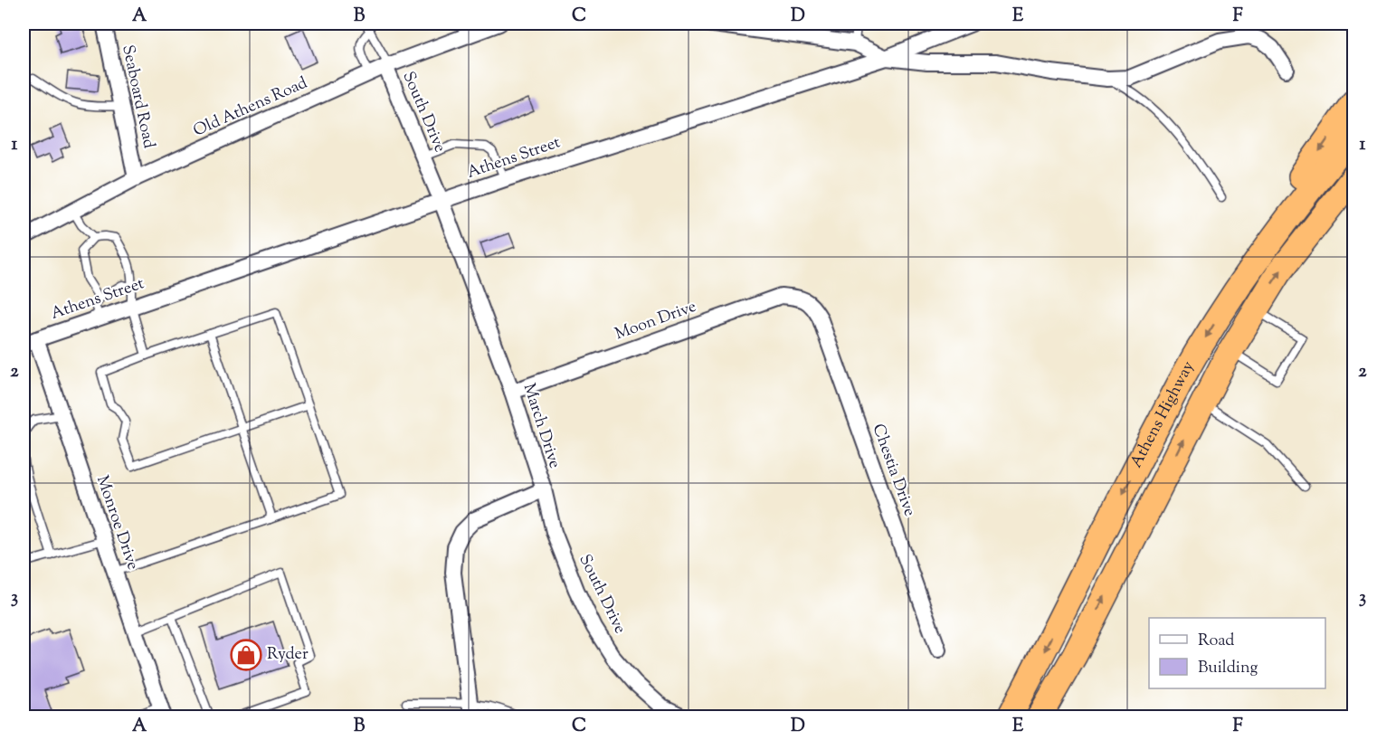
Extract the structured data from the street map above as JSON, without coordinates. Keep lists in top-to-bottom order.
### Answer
{
  "streets": {
    "highway": ["Athens Highway"],
    "street": [
      "Seaboard Road",
      "Old Athens Road",
      "South Drive",
      "Athens Street",
      "Moon Drive",
      "March Drive",
      "Chestia Drive",
      "Monroe Drive"
    ]
  },
  "crossings": [
    ["Seaboard Road", "Old Athens Road"],
    ["Old Athens Road", "South Drive"],
    ["South Drive", "Athens Street"],
    ["South Drive", "March Drive"],
    ["Athens Street", "March Drive"],
    ["Athens Street", "Monroe Drive"],
    ["Moon Drive", "March Drive"],
    ["Moon Drive", "Chestia Drive"]
  ],
  "places": {
    "shop": ["Ryder"]
  },
  "legend": ["Road", "Building"],
  "grid": {
    "columns": [
      "A",
      "B",
      "C",
      "D",
      "E",
      "F"
    ],
    "rows": ["1", "2", "3"]
  }
}
